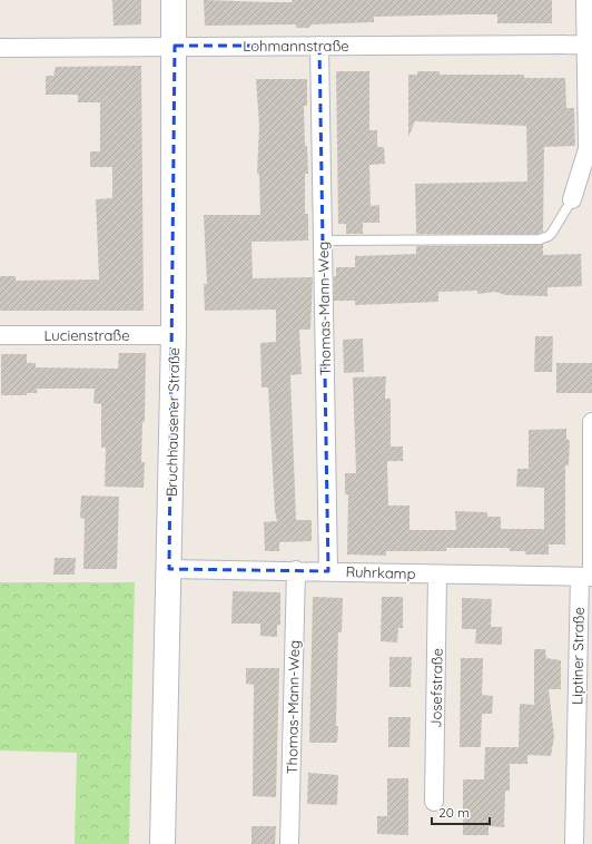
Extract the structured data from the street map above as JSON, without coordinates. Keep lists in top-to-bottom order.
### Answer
{
  "streets": {
    "street": [
      "Lohmannstraße",
      "Thomas-Mann-Weg",
      "Lucienstraße",
      "Bruchhausener Straße",
      "Ruhrkamp",
      "Liptiner Straße",
      "Josefstraße"
    ]
  },
  "crossings": [
    ["Lohmannstraße", "Thomas-Mann-Weg"],
    ["Lohmannstraße", "Bruchhausener Straße"],
    ["Thomas-Mann-Weg", "Ruhrkamp"],
    ["Lucienstraße", "Bruchhausener Straße"],
    ["Bruchhausener Straße", "Ruhrkamp"],
    ["Ruhrkamp", "Liptiner Straße"],
    ["Ruhrkamp", "Josefstraße"]
  ],
  "scale_bar": "20 m"
}
